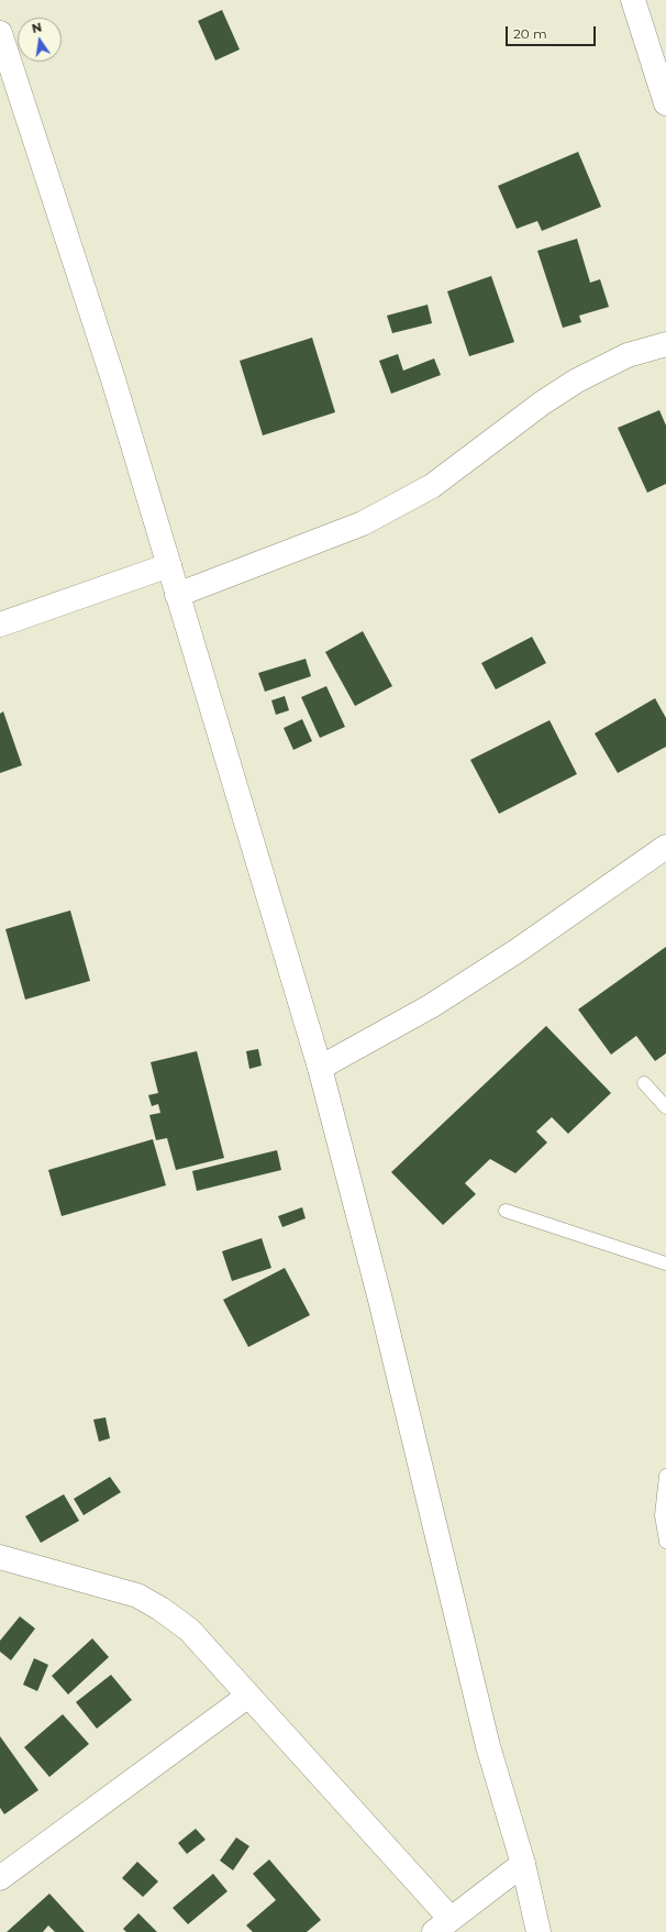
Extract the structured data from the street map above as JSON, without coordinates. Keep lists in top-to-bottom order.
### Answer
{
  "scale_bar": "20 m",
  "north": "top"
}
